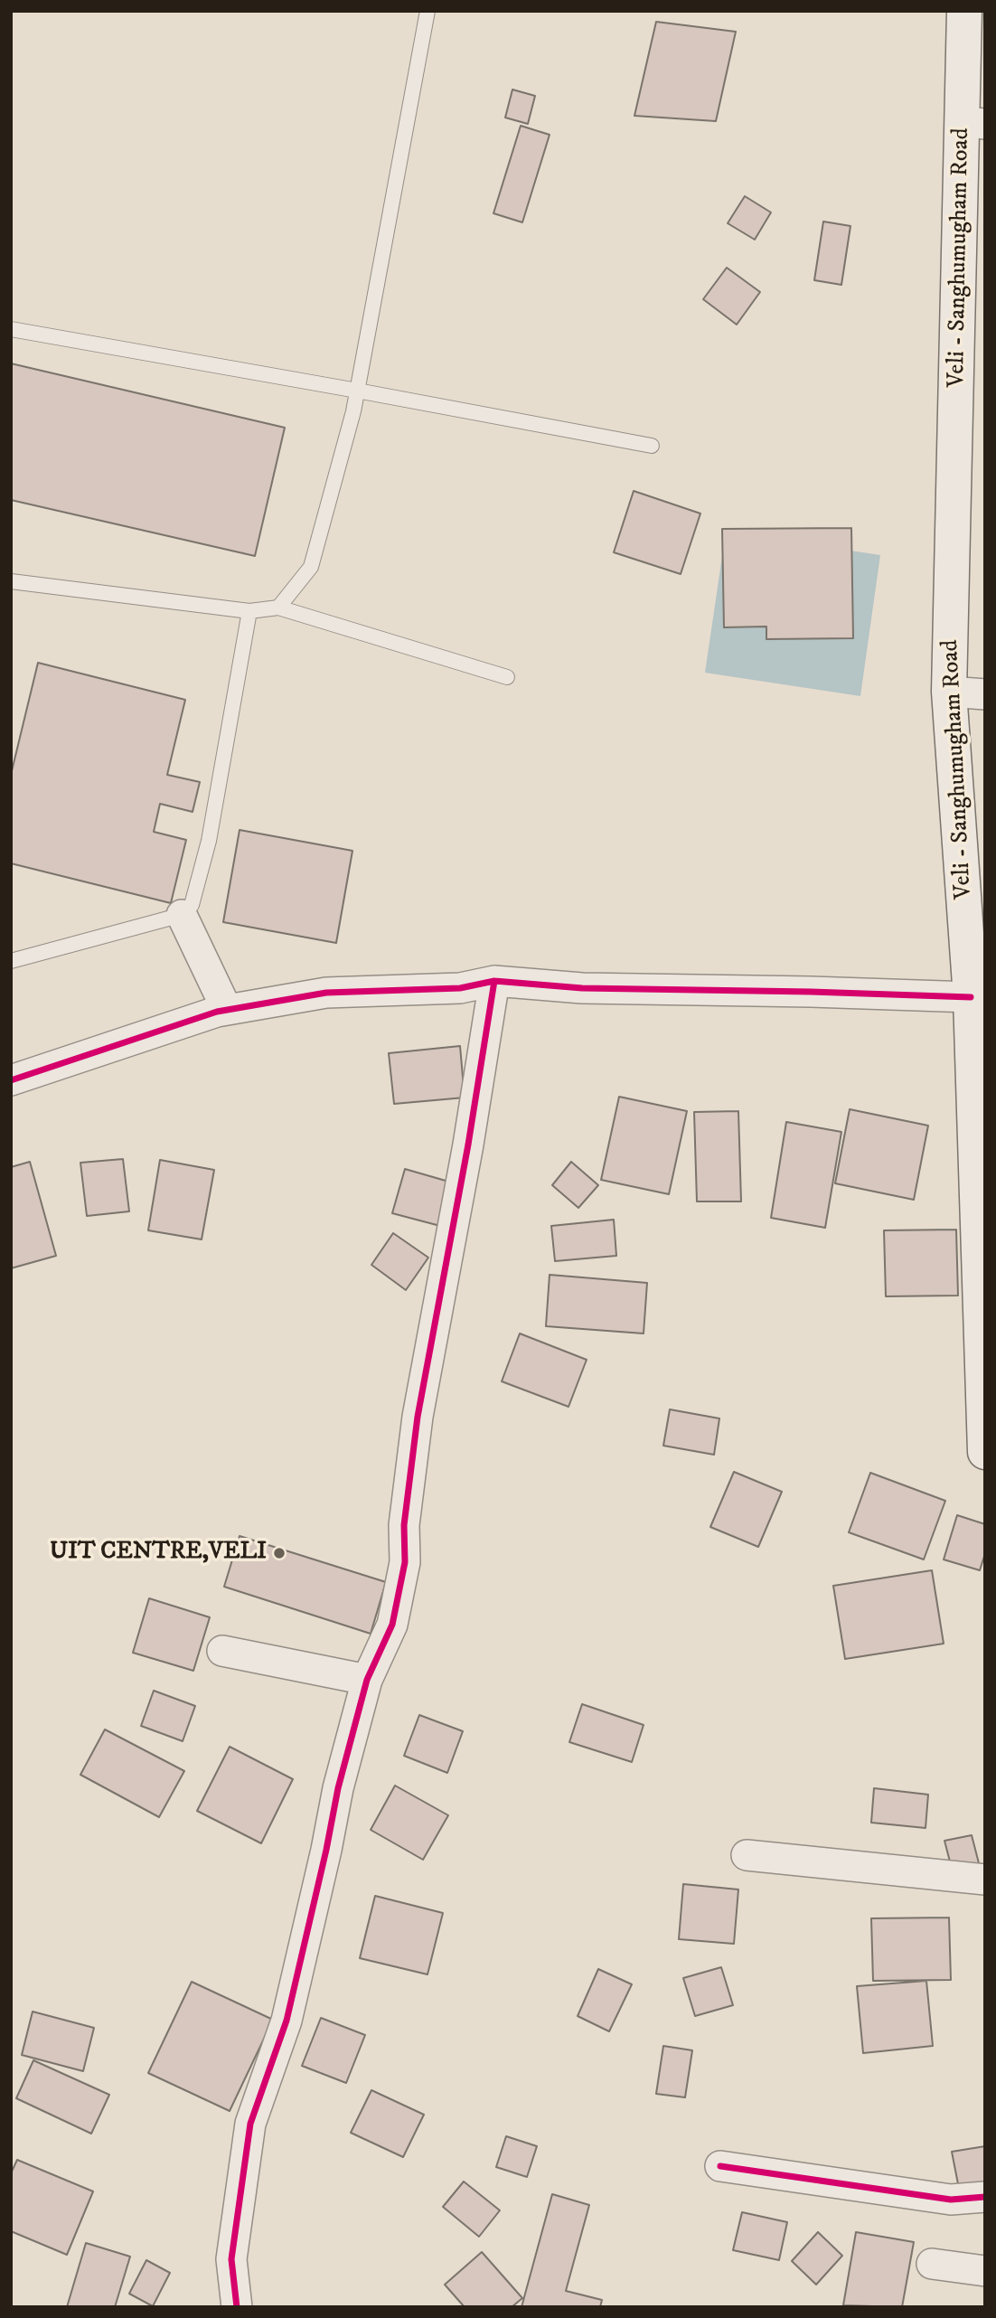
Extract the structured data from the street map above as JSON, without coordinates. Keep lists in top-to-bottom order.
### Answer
{
  "streets": {
    "main road": ["Veli - Sanghumugham Road"]
  },
  "places": ["UIT CENTRE,VELI"]
}
